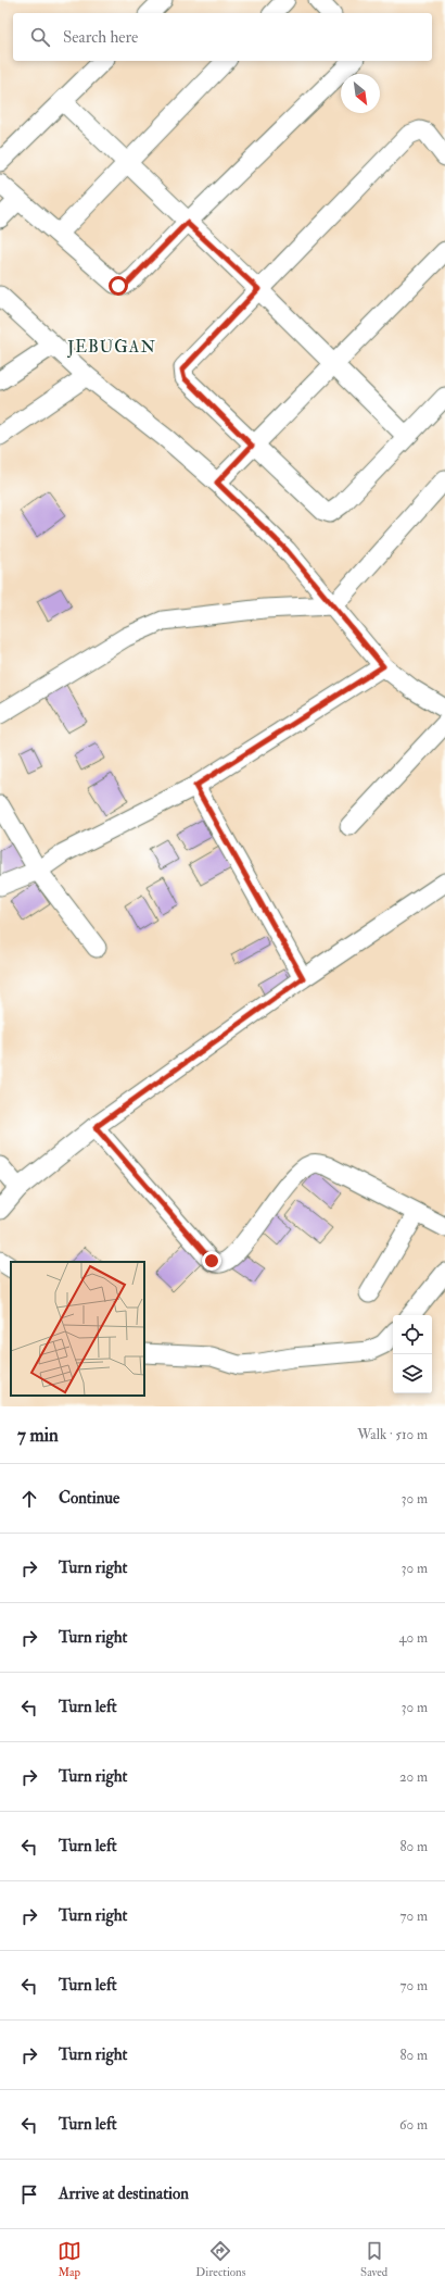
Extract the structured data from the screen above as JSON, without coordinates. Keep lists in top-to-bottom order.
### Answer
{
  "districts": ["JEBUGAN"],
  "north": "bottom right",
  "page": {
    "search": "Search here",
    "heading": ["7 min", "Walk · 510 m"],
    "list": [
      ["Continue", "30 m"],
      ["Turn right", "30 m"],
      ["Turn right", "40 m"],
      ["Turn left", "30 m"],
      ["Turn right", "20 m"],
      ["Turn left", "80 m"],
      ["Turn right", "70 m"],
      ["Turn left", "70 m"],
      ["Turn right", "80 m"],
      ["Turn left", "60 m"],
      "Arrive at destination"
    ],
    "nav": ["Map", "Directions", "Saved"]
  }
}
